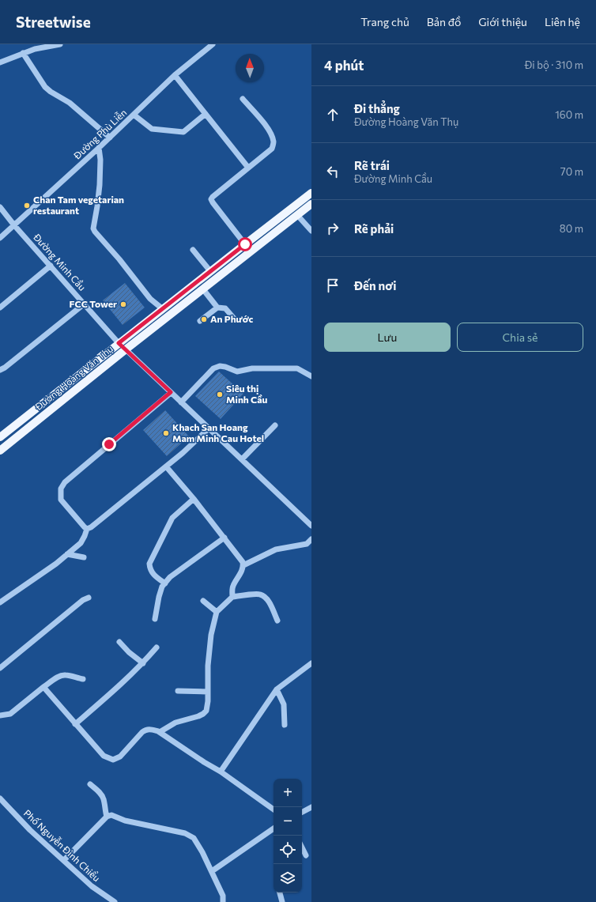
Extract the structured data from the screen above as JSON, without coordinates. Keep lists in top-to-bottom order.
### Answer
{
  "streets": {
    "main road": ["Đường Hoàng Văn Thụ"],
    "street": ["Đường Phù Liễn", "Đường Minh Cầu", "Phố Nguyễn Đình Chiểu"]
  },
  "crossings": [
    ["Đường Phù Liễn", "Đường Minh Cầu"],
    ["Đường Minh Cầu", "Đường Hoàng Văn Thụ"]
  ],
  "places": [
    "Chan Tam vegetarian restaurant",
    "FCC Tower",
    "An Phước",
    "Siêu thị Minh Cầu",
    "Khach San Hoang Mam Minh Cau Hotel"
  ],
  "north": "top",
  "page": {
    "header": "Streetwise",
    "nav": [
      "Trang chủ",
      "Bản đồ",
      "Giới thiệu",
      "Liên hệ"
    ],
    "heading": ["4 phút", "Đi bộ · 310 m"],
    "list": [
      ["Đi thẳng", "Đường Hoàng Văn Thụ", "160 m"],
      ["Rẽ trái", "Đường Minh Cầu", "70 m"],
      ["Rẽ phải", "80 m"],
      "Đến nơi"
    ],
    "buttons": ["Lưu", "Chia sẻ"],
    "map_buttons": ["+", "−"]
  }
}
